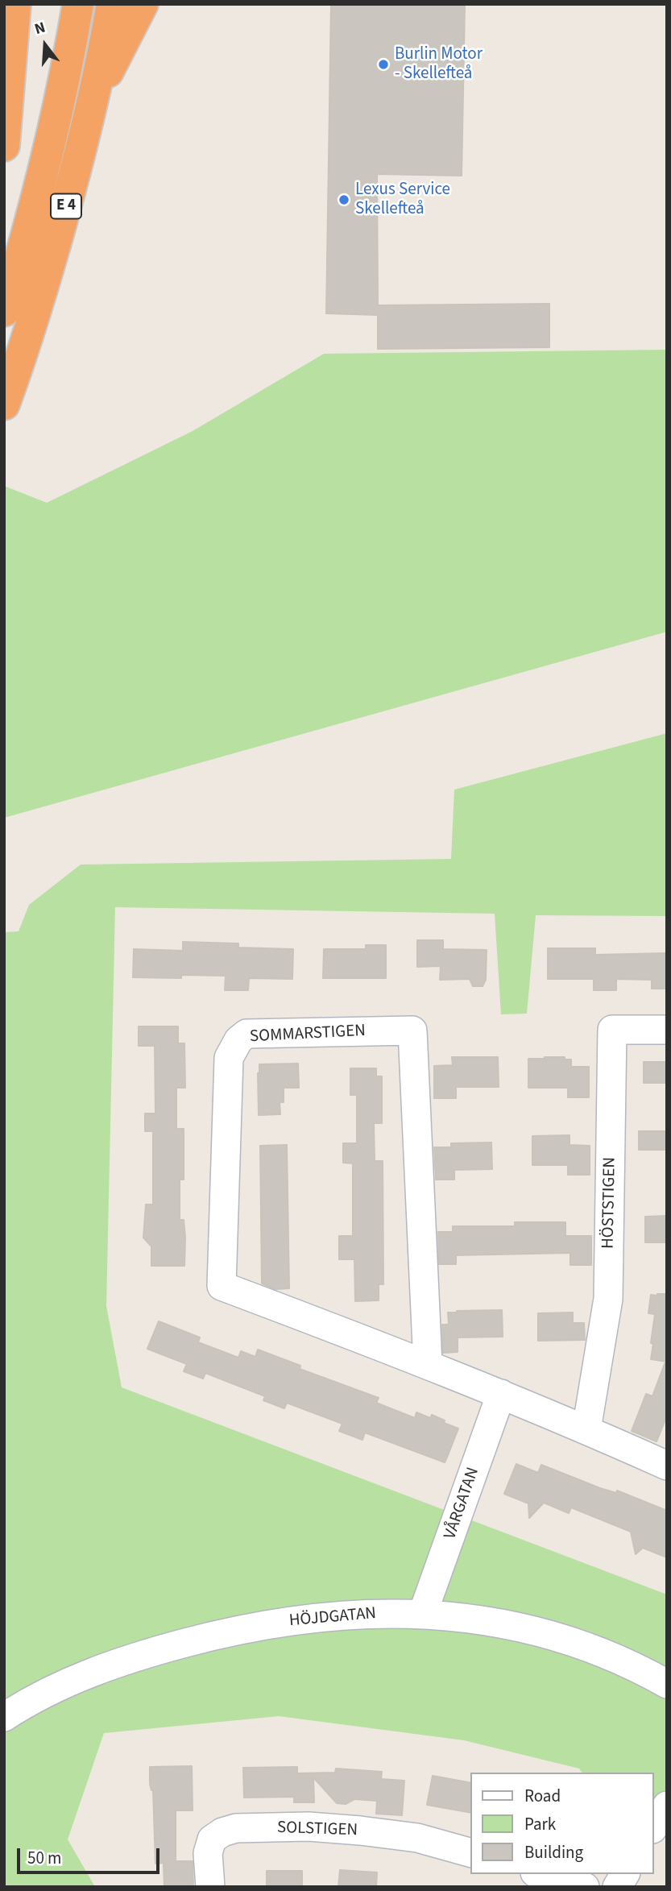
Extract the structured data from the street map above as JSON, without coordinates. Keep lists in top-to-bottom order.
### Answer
{
  "streets": {
    "highway": ["E 4"],
    "street": [
      "SOMMARSTIGEN",
      "HÖSTSTIGEN",
      "VÅRGATAN",
      "HÖJDGATAN",
      "SOLSTIGEN"
    ]
  },
  "crossings": [
    ["SOMMARSTIGEN", "VÅRGATAN"],
    ["VÅRGATAN", "HÖJDGATAN"]
  ],
  "places": ["Burlin Motor - Skellefteå", "Lexus Service Skellefteå"],
  "legend": ["Road", "Park", "Building"],
  "scale_bar": "50 m",
  "north": "top"
}
